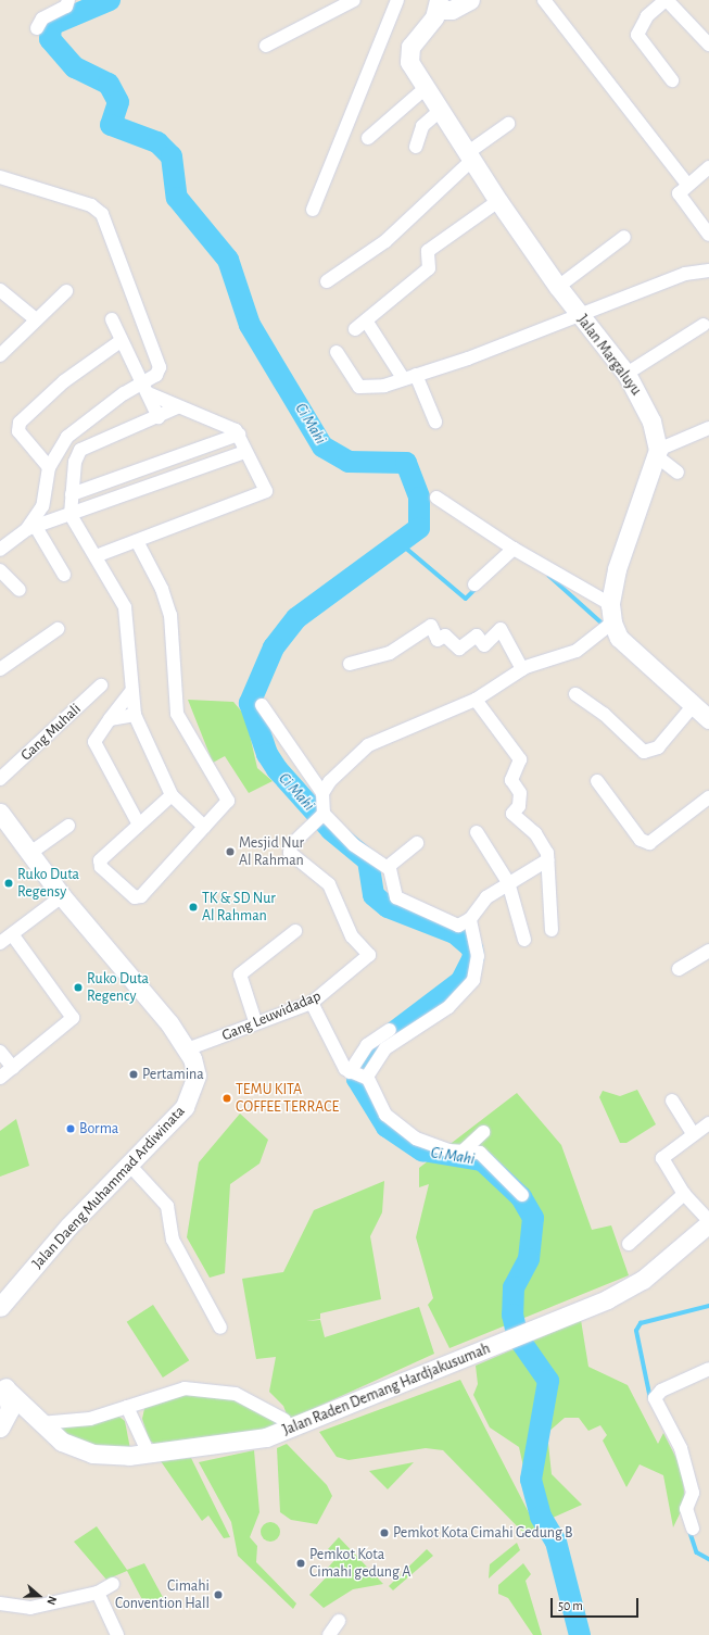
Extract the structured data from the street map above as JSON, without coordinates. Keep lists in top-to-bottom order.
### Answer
{
  "streets": {
    "main road": ["Jalan Margaluyu", "Jalan Daeng Muhammad Ardiwinata", "Jalan Raden Demang Hardjakusumah"],
    "street": ["Gang Muhali", "Gang Leuwidadap"]
  },
  "crossings": [
    ["Gang Leuwidadap", "Jalan Daeng Muhammad Ardiwinata"]
  ],
  "water": ["Ci Mahi"],
  "places": [
    "Mesjid Nur Al Rahman",
    "Ruko Duta Regensy",
    "TK & SD Nur Al Rahman",
    "Ruko Duta Regency",
    "Pertamina",
    "TEMU KITA COFFEE TERRACE",
    "Borma",
    "Pemkot Kota Cimahi Gedung B",
    "Pemkot Kota Cimahi gedung A",
    "Cimahi Convention Hall"
  ],
  "scale_bar": "50 m",
  "north": "right"
}
